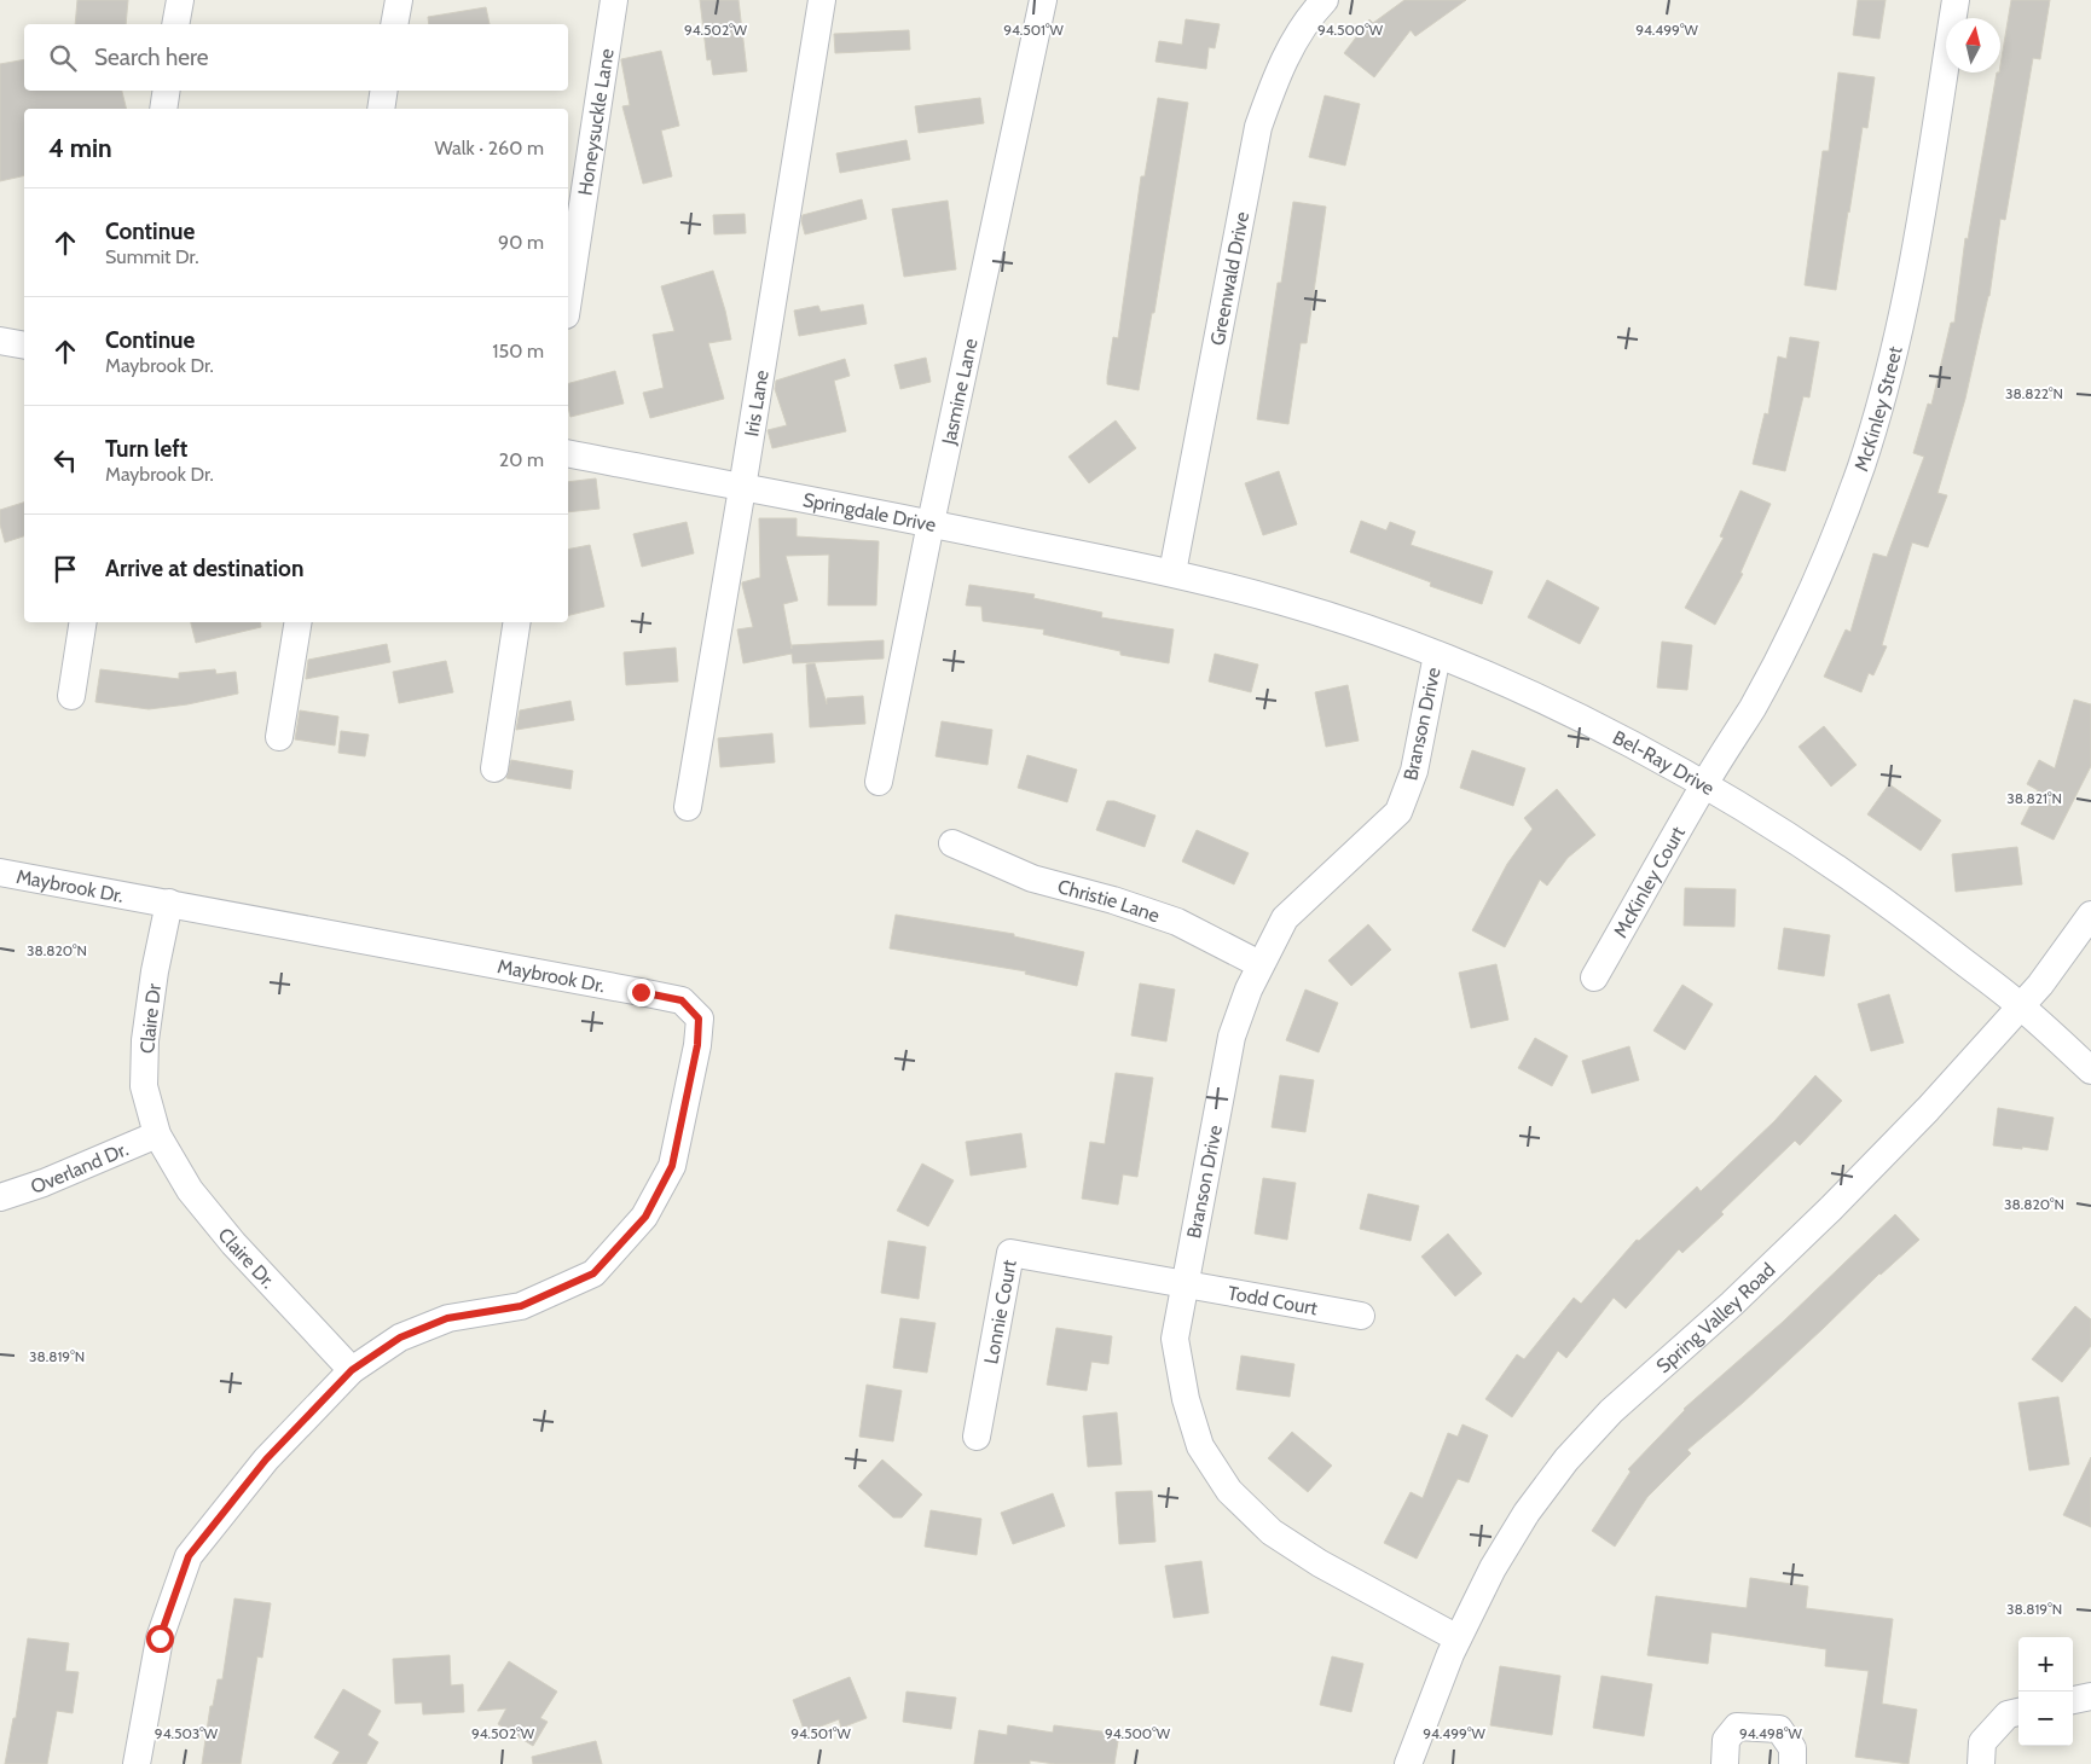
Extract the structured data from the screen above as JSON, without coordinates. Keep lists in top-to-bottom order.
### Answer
{
  "streets": {
    "street": [
      "Honeysuckle Lane",
      "Greenwald Drive",
      "Jasmine Lane",
      "Iris Lane",
      "McKinley Street",
      "Springdale Drive",
      "Branson Drive",
      "Bel-Ray Drive",
      "McKinley Court",
      "Maybrook Dr.",
      "Christie Lane",
      "Claire Dr",
      "Overland Dr.",
      "Claire Dr.",
      "Todd Court",
      "Lonnie Court",
      "Spring Valley Road"
    ]
  },
  "crossings": [
    ["Greenwald Drive", "Springdale Drive"],
    ["Greenwald Drive", "Bel-Ray Drive"],
    ["Jasmine Lane", "Springdale Drive"],
    ["Iris Lane", "Springdale Drive"],
    ["McKinley Street", "Bel-Ray Drive"],
    ["McKinley Street", "McKinley Court"],
    ["Springdale Drive", "Bel-Ray Drive"],
    ["Branson Drive", "Bel-Ray Drive"],
    ["Branson Drive", "Christie Lane"],
    ["Branson Drive", "Todd Court"],
    ["Branson Drive", "Lonnie Court"],
    ["Branson Drive", "Spring Valley Road"],
    ["Bel-Ray Drive", "McKinley Court"],
    ["Bel-Ray Drive", "Spring Valley Road"],
    ["Maybrook Dr.", "Claire Dr"],
    ["Maybrook Dr.", "Claire Dr."],
    ["Claire Dr", "Overland Dr."],
    ["Claire Dr", "Claire Dr."],
    ["Overland Dr.", "Claire Dr."],
    ["Todd Court", "Lonnie Court"]
  ],
  "north": "top",
  "page": {
    "search": "Search here",
    "heading": ["4 min", "Walk · 260 m"],
    "list": [
      ["Continue", "Summit Dr.", "90 m"],
      ["Continue", "Maybrook Dr.", "150 m"],
      ["Turn left", "Maybrook Dr.", "20 m"],
      "Arrive at destination"
    ],
    "map_buttons": ["+", "−"]
  },
  "coordinates": [
    "94.502°W",
    "94.501°W",
    "94.500°W",
    "94.499°W",
    "38.822°N",
    "38.821°N",
    "38.820°N",
    "38.819°N",
    "94.503°W",
    "94.498°W"
  ]
}
